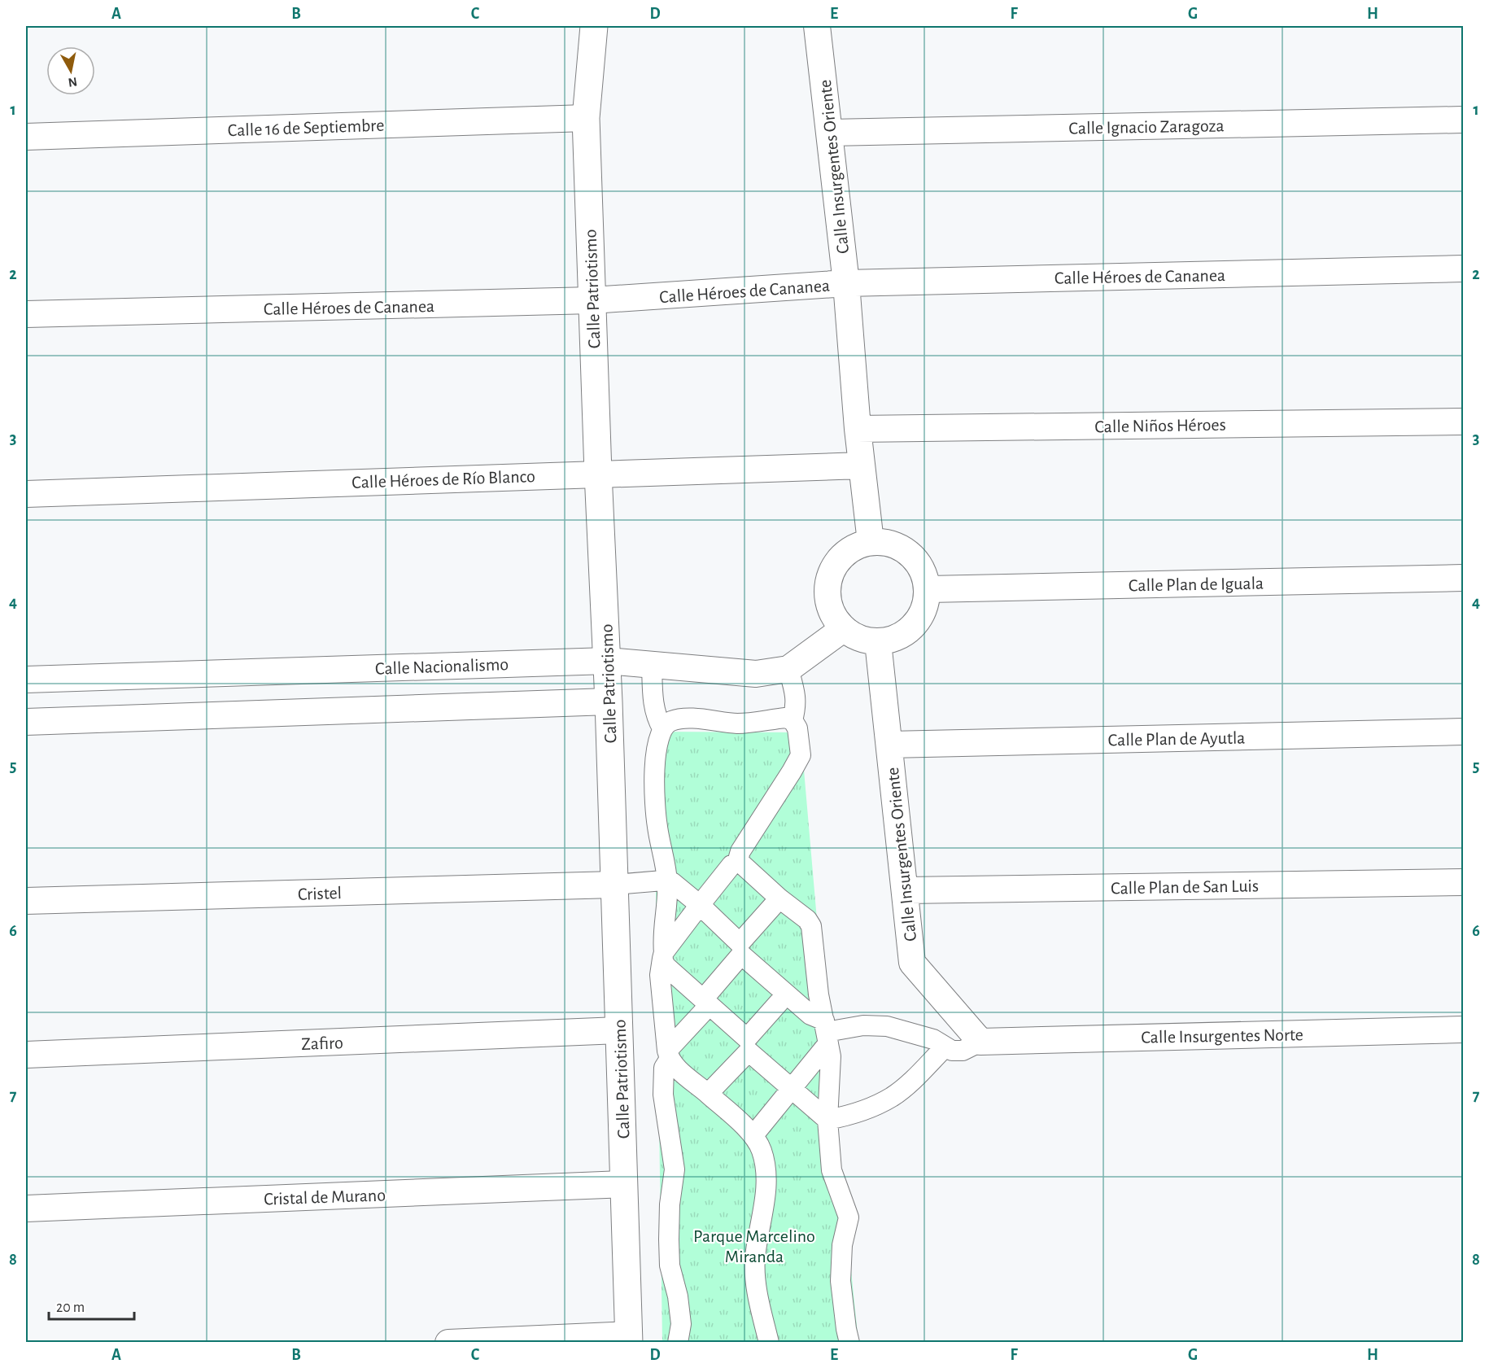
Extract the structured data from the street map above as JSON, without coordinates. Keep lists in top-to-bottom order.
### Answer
{
  "streets": {
    "street": [
      "Calle Ignacio Zaragoza",
      "Calle 16 de Septiembre",
      "Calle Insurgentes Oriente",
      "Calle Héroes de Cananea",
      "Calle Patriotismo",
      "Calle Niños Héroes",
      "Calle Héroes de Río Blanco",
      "Calle Plan de Iguala",
      "Calle Nacionalismo",
      "Calle Plan de Ayutla",
      "Calle Plan de San Luis",
      "Cristel",
      "Calle Insurgentes Norte",
      "Zafiro",
      "Cristal de Murano"
    ]
  },
  "crossings": [
    ["Calle Ignacio Zaragoza", "Calle Insurgentes Oriente"],
    ["Calle 16 de Septiembre", "Calle Patriotismo"],
    ["Calle Insurgentes Oriente", "Calle Héroes de Cananea"],
    ["Calle Insurgentes Oriente", "Calle Niños Héroes"],
    ["Calle Insurgentes Oriente", "Calle Héroes de Río Blanco"],
    ["Calle Insurgentes Oriente", "Calle Plan de Iguala"],
    ["Calle Insurgentes Oriente", "Calle Nacionalismo"],
    ["Calle Insurgentes Oriente", "Calle Plan de Ayutla"],
    ["Calle Insurgentes Oriente", "Calle Plan de San Luis"],
    ["Calle Insurgentes Oriente", "Calle Insurgentes Norte"],
    ["Calle Héroes de Cananea", "Calle Patriotismo"],
    ["Calle Patriotismo", "Calle Héroes de Río Blanco"],
    ["Calle Patriotismo", "Calle Nacionalismo"],
    ["Calle Patriotismo", "Cristel"],
    ["Calle Patriotismo", "Zafiro"],
    ["Calle Patriotismo", "Cristal de Murano"],
    ["Calle Plan de Iguala", "Calle Nacionalismo"]
  ],
  "parks": ["Parque Marcelino Miranda"],
  "scale_bar": "20 m",
  "north": "bottom",
  "grid": {
    "columns": [
      "A",
      "B",
      "C",
      "D",
      "E",
      "F",
      "G",
      "H"
    ],
    "rows": [
      "1",
      "2",
      "3",
      "4",
      "5",
      "6",
      "7",
      "8"
    ]
  }
}
